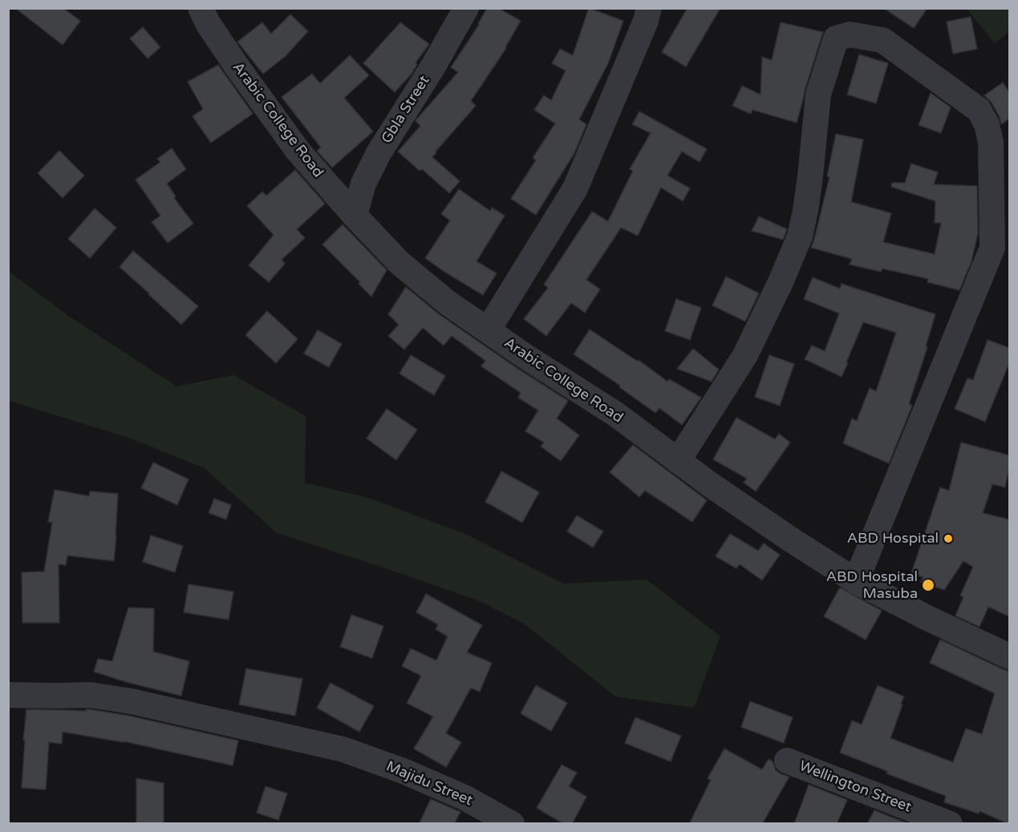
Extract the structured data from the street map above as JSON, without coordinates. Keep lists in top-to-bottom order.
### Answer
{
  "streets": {
    "street": [
      "Gbla Street",
      "Arabic College Road",
      "Majidu Street",
      "Wellington Street"
    ]
  },
  "crossings": [
    ["Gbla Street", "Arabic College Road"]
  ],
  "places": ["ABD Hospital", "ABD Hospital Masuba"]
}
